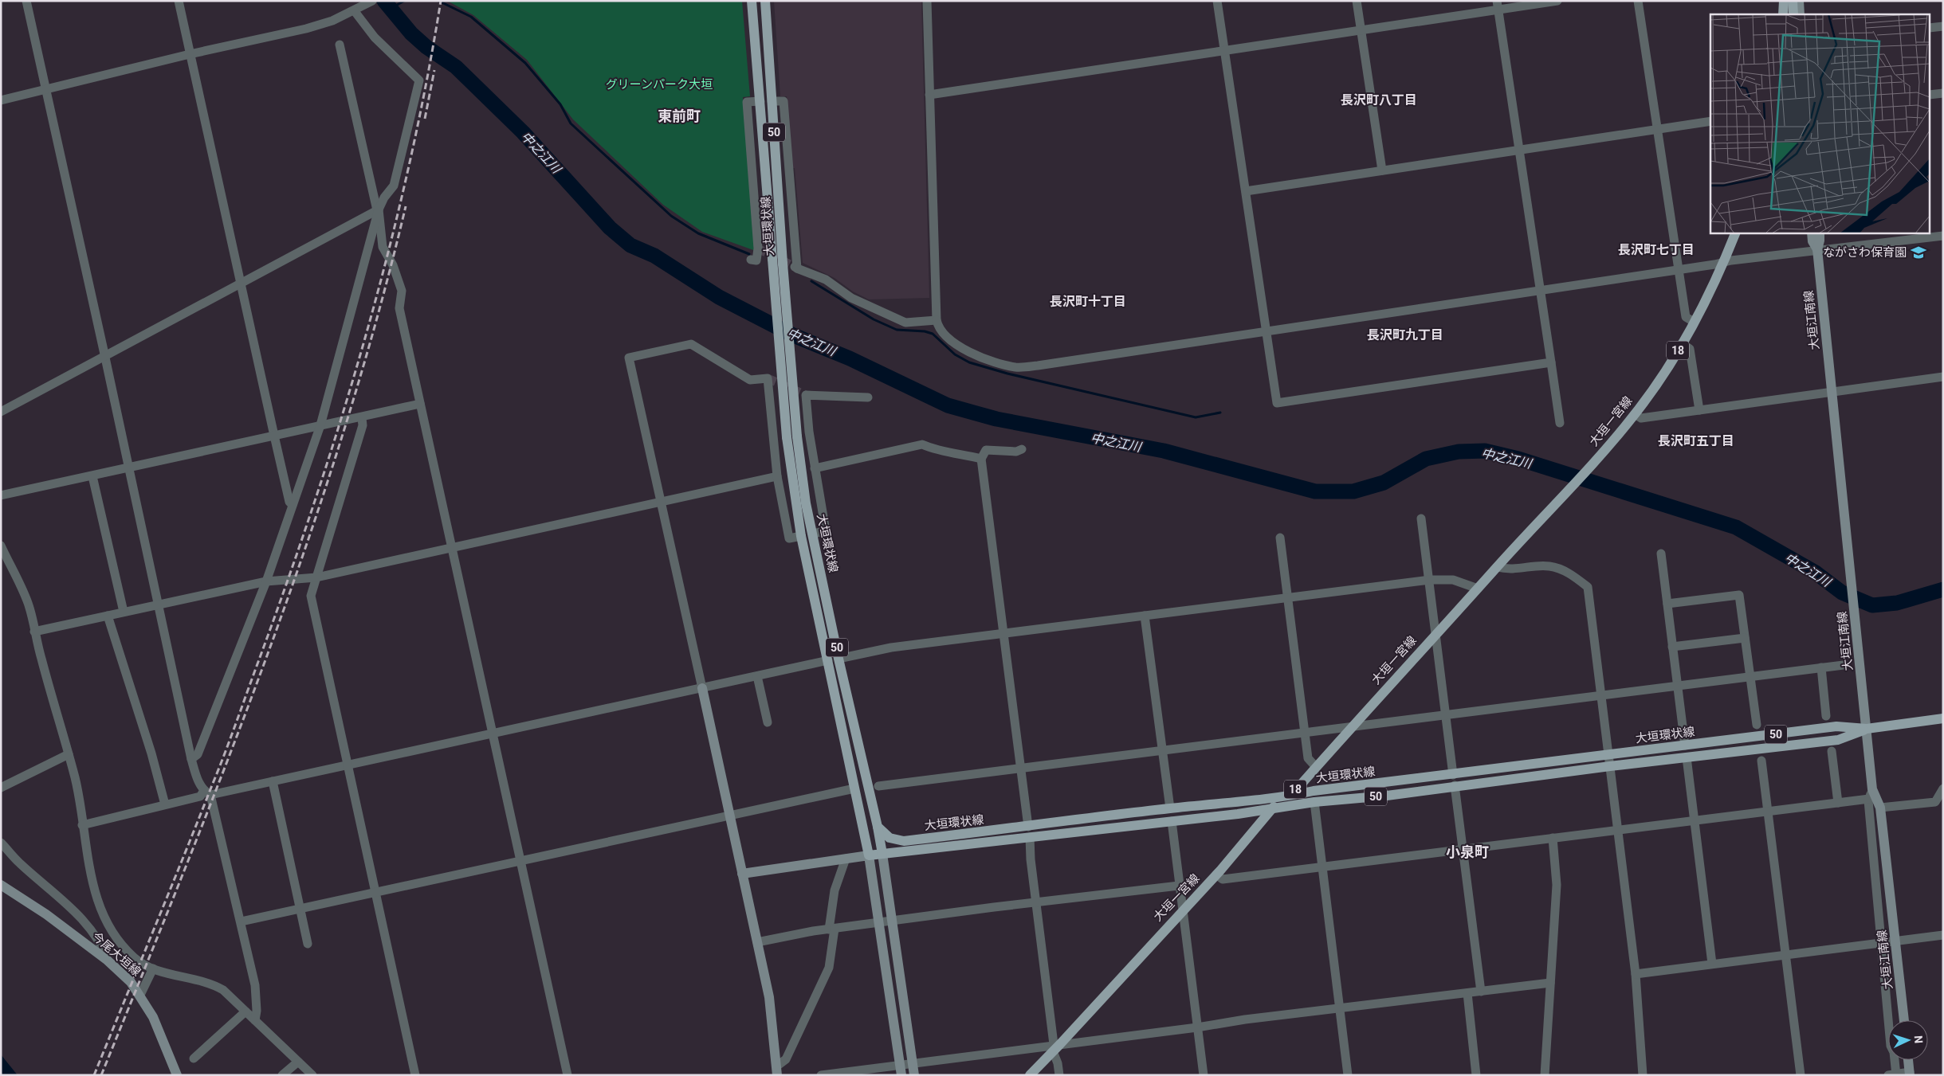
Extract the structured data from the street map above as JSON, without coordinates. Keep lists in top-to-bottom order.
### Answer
{
  "streets": {
    "main road": [
      "50",
      "大垣環状線",
      "大垣江南線",
      "18",
      "大垣一宮線",
      "今尾大垣線"
    ]
  },
  "crossings": [
    ["50", "大垣環状線"],
    ["大垣環状線", "大垣江南線"],
    ["大垣環状線", "大垣一宮線"]
  ],
  "districts": [
    "長沢町八丁目",
    "東前町",
    "長沢町七丁目",
    "長沢町十丁目",
    "長沢町九丁目",
    "長沢町五丁目",
    "小泉町"
  ],
  "water": ["中之江川"],
  "parks": ["グリーンパーク大垣"],
  "places": {
    "school or university": ["ながさわ保育園"]
  },
  "north": "right"
}
